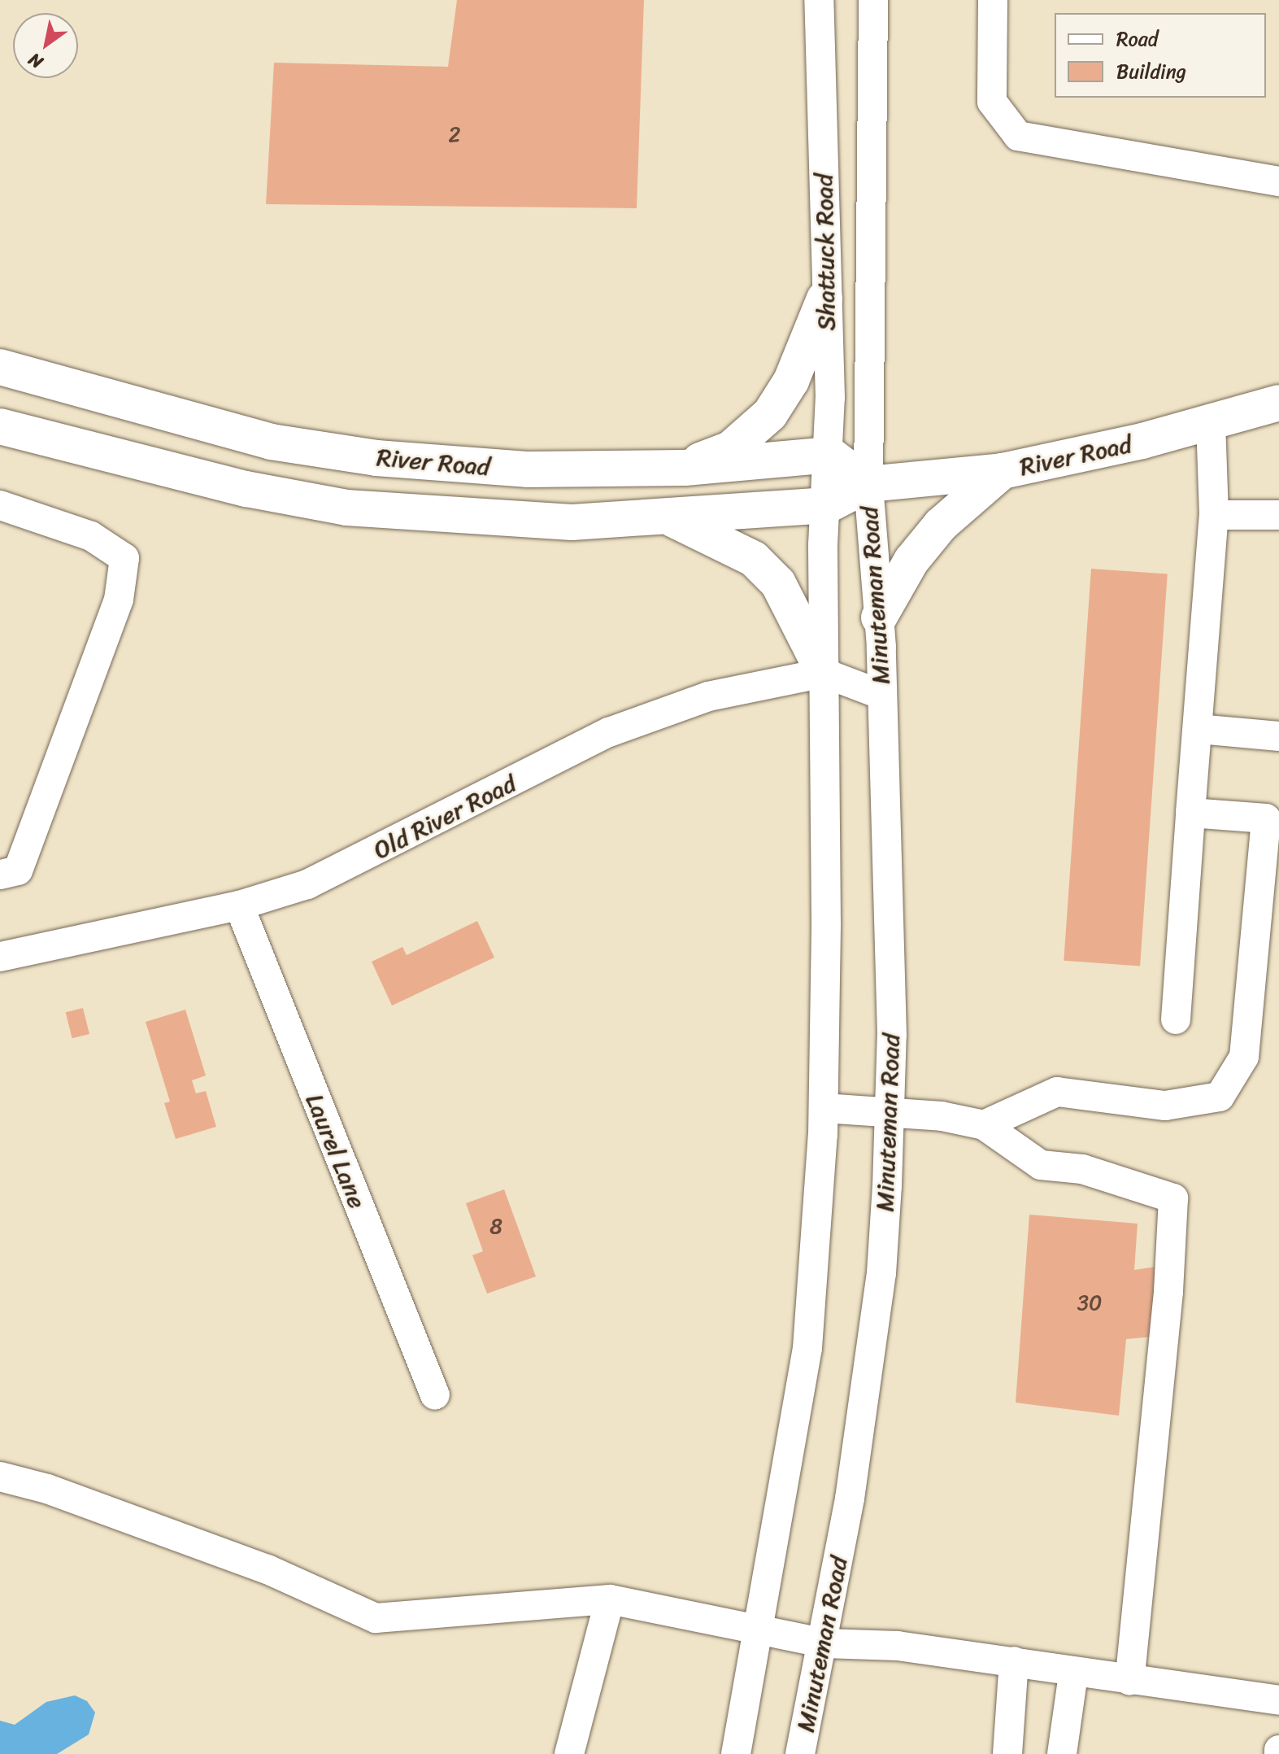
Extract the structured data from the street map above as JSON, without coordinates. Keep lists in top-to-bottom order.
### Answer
{
  "streets": {
    "main road": ["River Road"],
    "street": [
      "Shattuck Road",
      "Minuteman Road",
      "Old River Road",
      "Laurel Lane"
    ]
  },
  "crossings": [
    ["Shattuck Road", "River Road"],
    ["Shattuck Road", "Minuteman Road"],
    ["River Road", "Minuteman Road"],
    ["Minuteman Road", "Old River Road"],
    ["Old River Road", "Laurel Lane"]
  ],
  "house_numbers": ["2", "8", "30"],
  "legend": ["Road", "Building"],
  "north": "bottom left"
}
